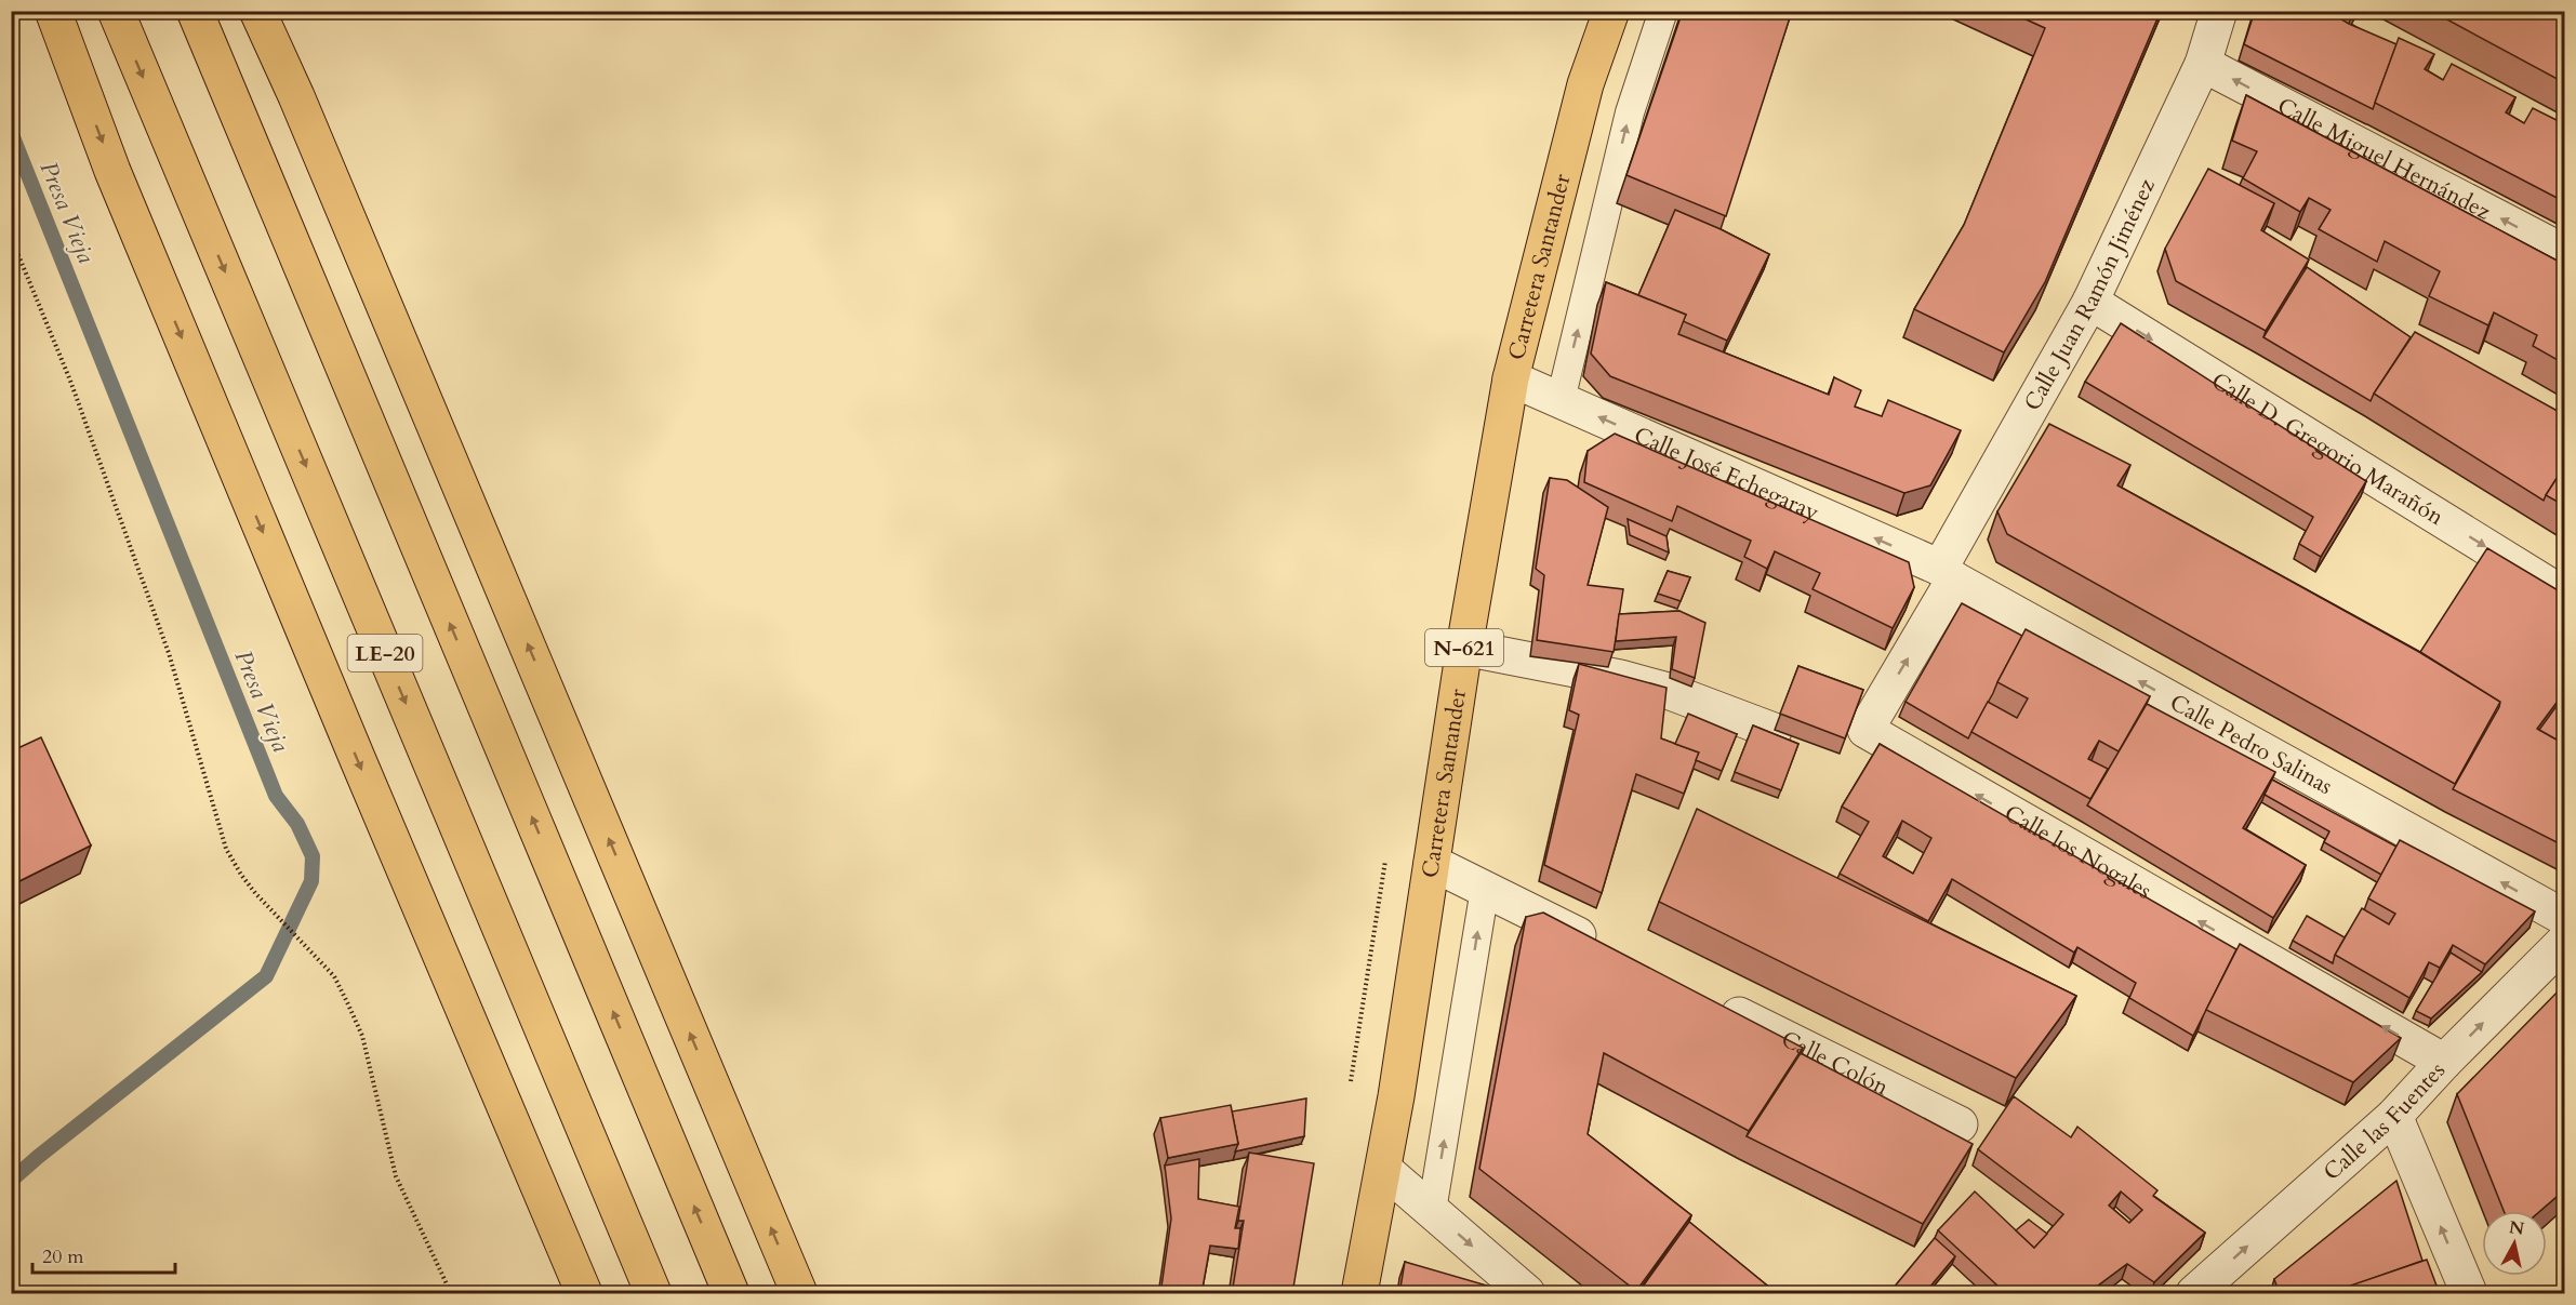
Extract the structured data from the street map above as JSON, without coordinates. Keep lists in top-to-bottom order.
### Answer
{
  "streets": {
    "highway": ["Carretera Santander", "N-621", "LE-20"],
    "street": [
      "Calle Miguel Hernández",
      "Calle Juan Ramón Jiménez",
      "Calle D. Gregorio Marañón",
      "Calle José Echegaray",
      "Calle Pedro Salinas",
      "Calle los Nogales",
      "Calle Colón",
      "Calle las Fuentes"
    ]
  },
  "crossings": [
    ["Calle Miguel Hernández", "Calle Juan Ramón Jiménez"],
    ["Carretera Santander", "Calle José Echegaray"],
    ["Calle Juan Ramón Jiménez", "Calle D. Gregorio Marañón"],
    ["Calle Juan Ramón Jiménez", "Calle José Echegaray"],
    ["Calle Juan Ramón Jiménez", "Calle Pedro Salinas"],
    ["Calle Juan Ramón Jiménez", "Calle los Nogales"],
    ["Calle José Echegaray", "Calle Pedro Salinas"],
    ["Calle José Echegaray", "Calle los Nogales"],
    ["Calle Pedro Salinas", "Calle los Nogales"],
    ["Calle los Nogales", "Calle las Fuentes"]
  ],
  "one_way": [
    "Calle Miguel Hernández",
    "Calle D. Gregorio Marañón",
    "Calle Pedro Salinas",
    "Calle los Nogales",
    "Calle las Fuentes"
  ],
  "water": ["Presa Vieja"],
  "scale_bar": "20 m",
  "north": "top"
}
